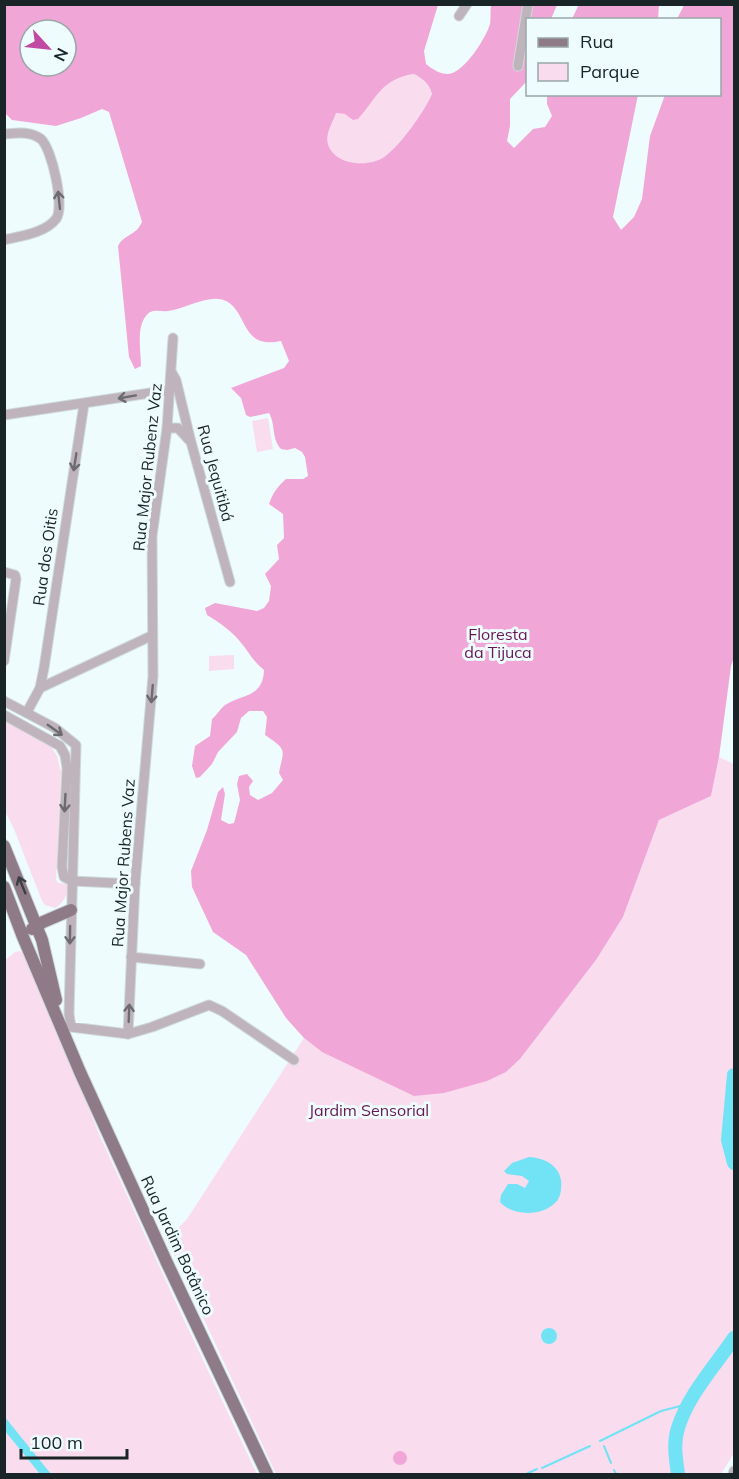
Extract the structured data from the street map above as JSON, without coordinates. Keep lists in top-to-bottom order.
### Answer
{
  "streets": {
    "main road": ["Rua Jardim Botânico"],
    "street": [
      "Rua Major Rubenz Vaz",
      "Rua Jequitibá",
      "Rua dos Oitis",
      "Rua Major Rubens Vaz"
    ]
  },
  "crossings": [
    ["Rua Major Rubenz Vaz", "Rua Jequitibá"],
    ["Rua Major Rubenz Vaz", "Rua Major Rubens Vaz"]
  ],
  "one_way": ["Rua dos Oitis"],
  "parks": ["Floresta da Tijuca", "Jardim Sensorial"],
  "legend": ["Rua", "Parque"],
  "scale_bar": "100 m",
  "north": "bottom right"
}
